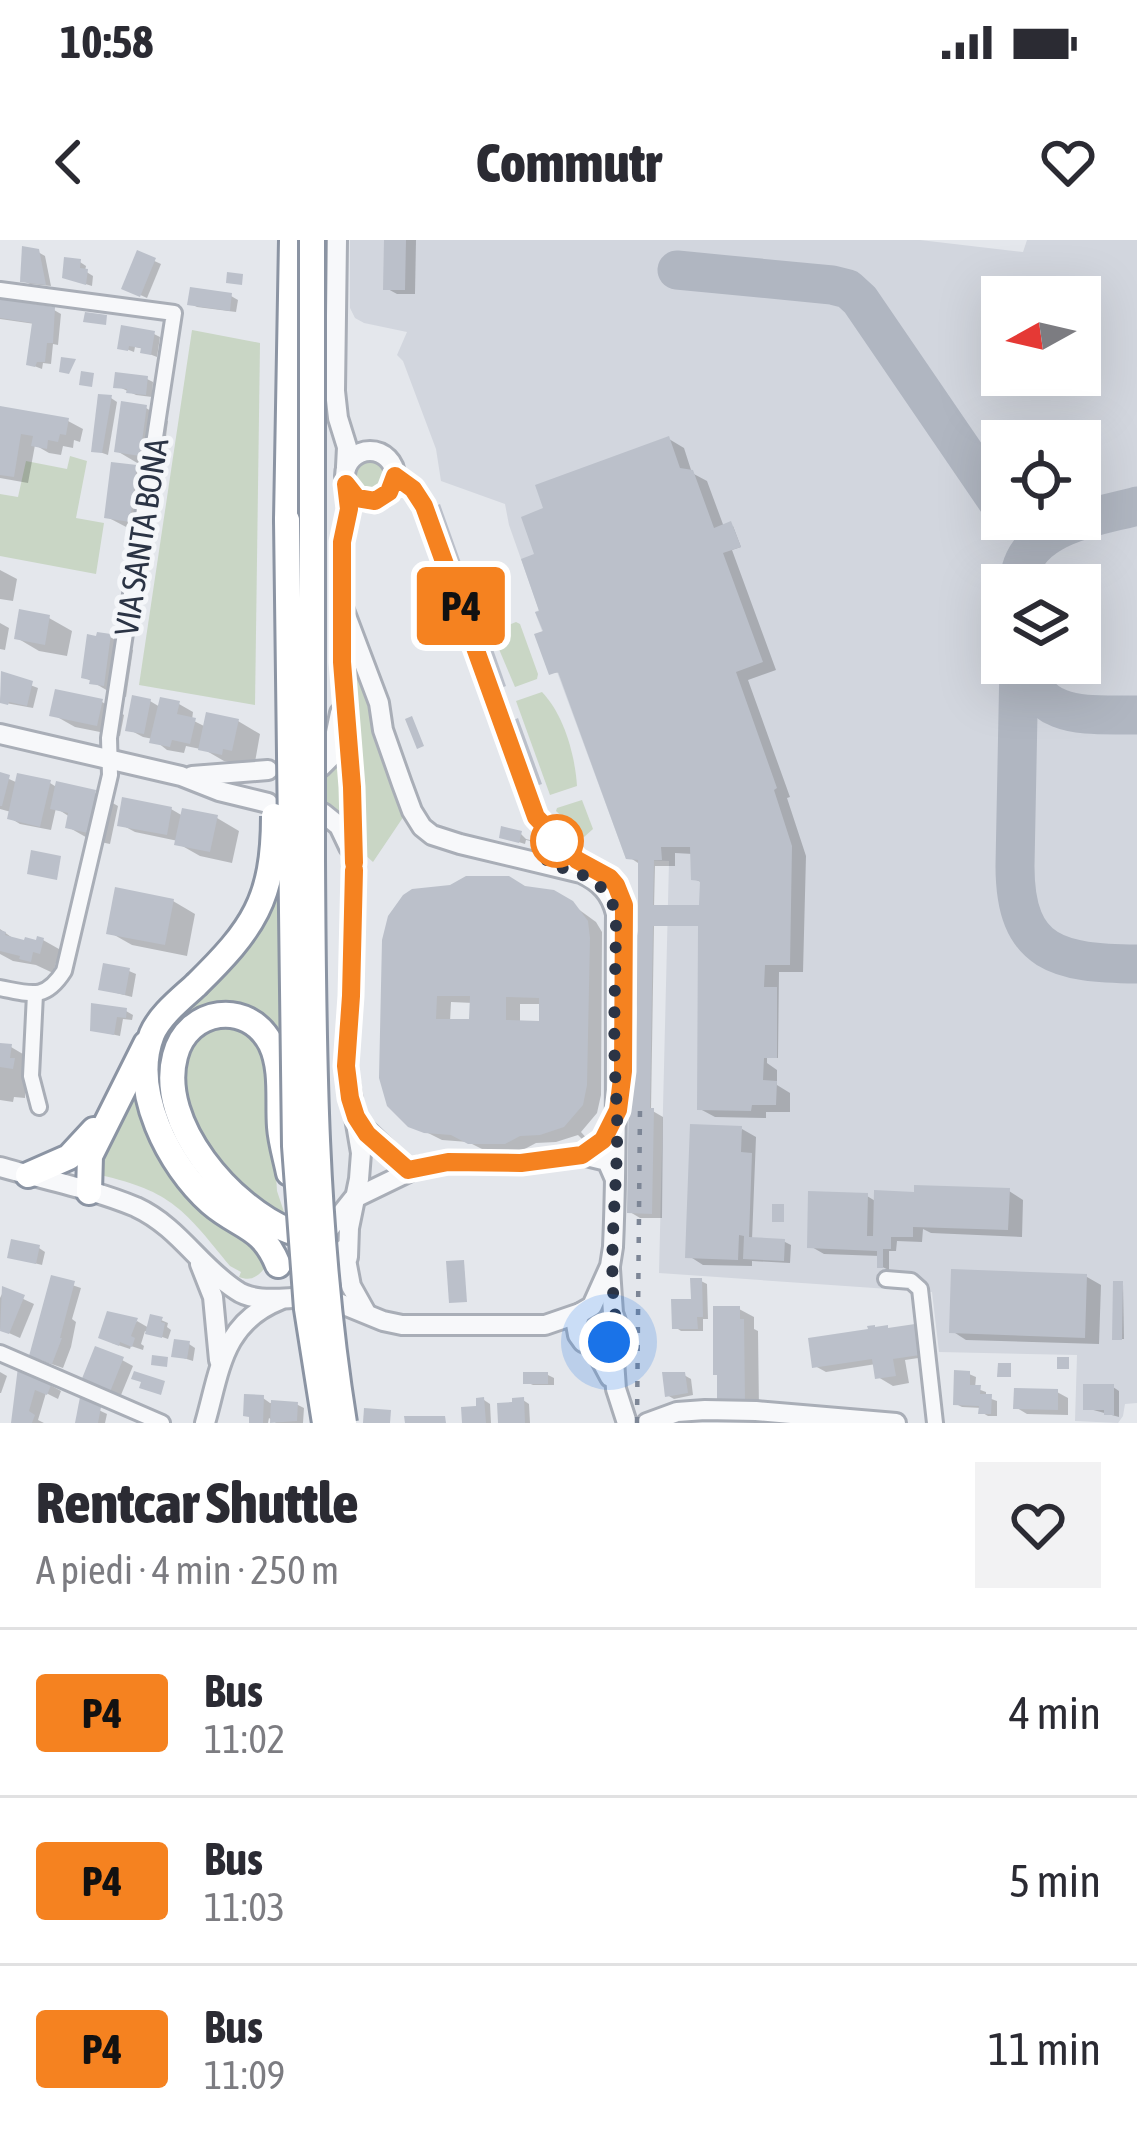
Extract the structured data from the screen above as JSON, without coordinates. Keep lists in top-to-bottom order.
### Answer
{
  "streets": {
    "street": ["VIA SANTA BONA"]
  },
  "lines": ["bus line P4"],
  "north": "left",
  "page": {
    "status": "10:58",
    "header": "Commutr",
    "on_map": "P4",
    "heading": ["Rentcar Shuttle", "A piedi · 4 min · 250 m"],
    "list": [
      {
        "mark": "P4",
        "name": "Bus",
        "note": "11:02",
        "value": "4 min"
      },
      {
        "mark": "P4",
        "name": "Bus",
        "note": "11:03",
        "value": "5 min"
      },
      {
        "mark": "P4",
        "name": "Bus",
        "note": "11:09",
        "value": "11 min"
      }
    ]
  }
}
